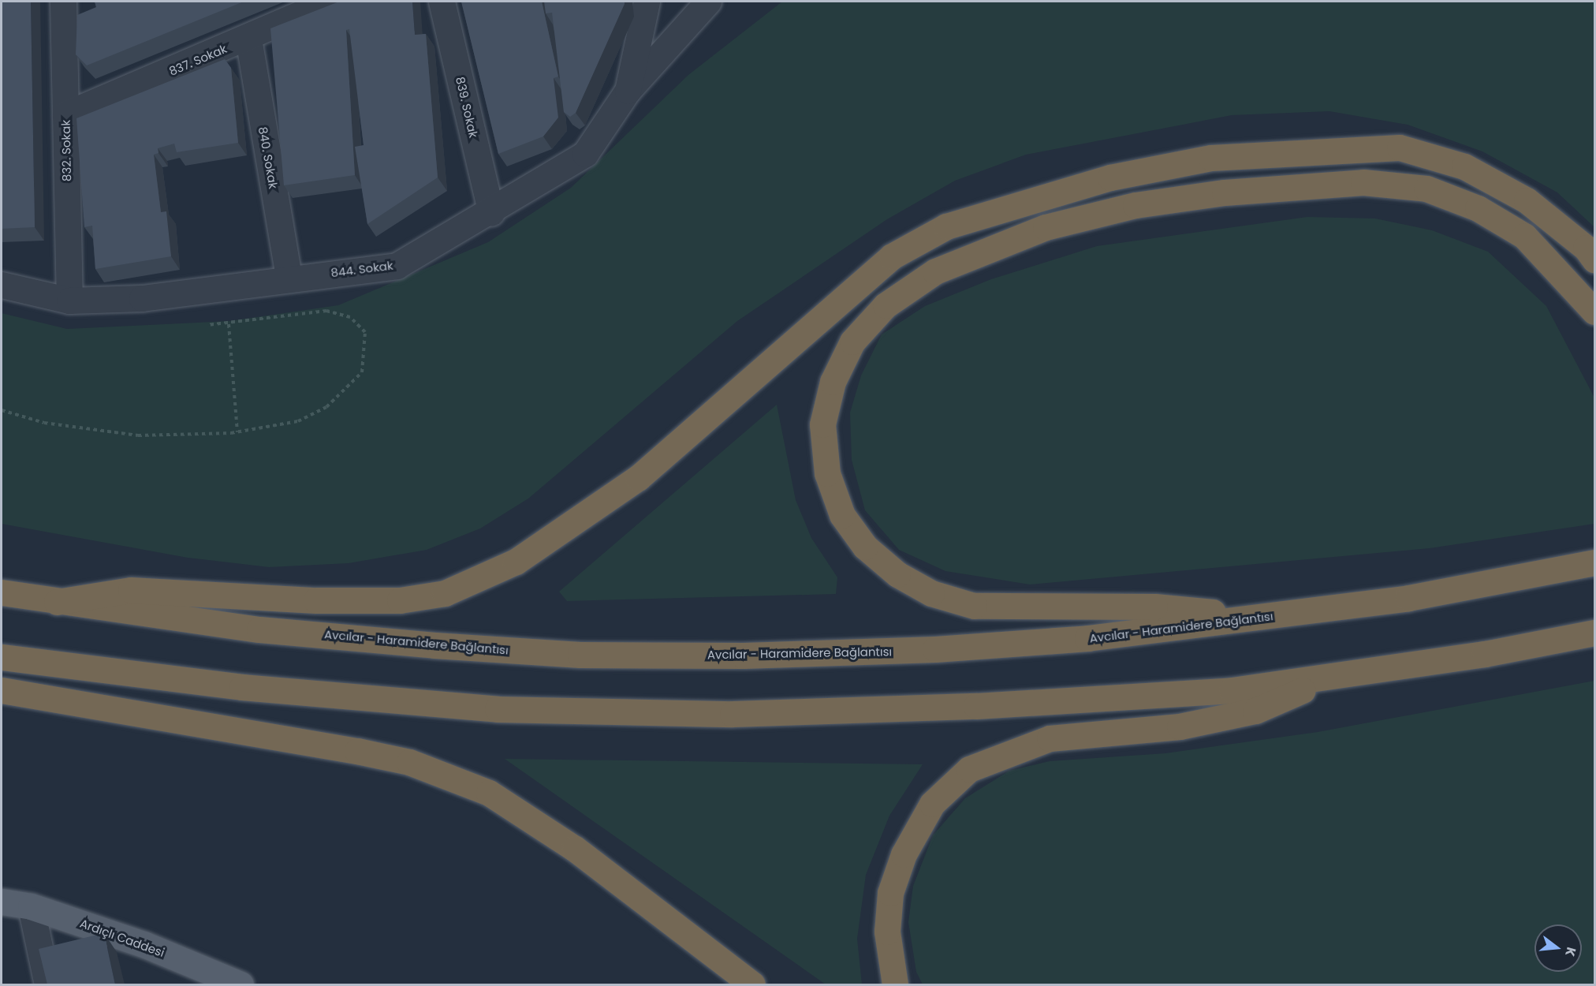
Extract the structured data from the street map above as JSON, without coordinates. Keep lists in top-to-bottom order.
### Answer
{
  "streets": {
    "highway": ["Avcılar - Haramidere Bağlantısı"],
    "main road": ["Ardıçlı Caddesi"],
    "street": [
      "837. Sokak",
      "839. Sokak",
      "832. Sokak",
      "840. Sokak",
      "844. Sokak"
    ]
  },
  "crossings": [
    ["837. Sokak", "832. Sokak"],
    ["837. Sokak", "840. Sokak"],
    ["839. Sokak", "844. Sokak"],
    ["832. Sokak", "844. Sokak"],
    ["840. Sokak", "844. Sokak"]
  ],
  "north": "right"
}
